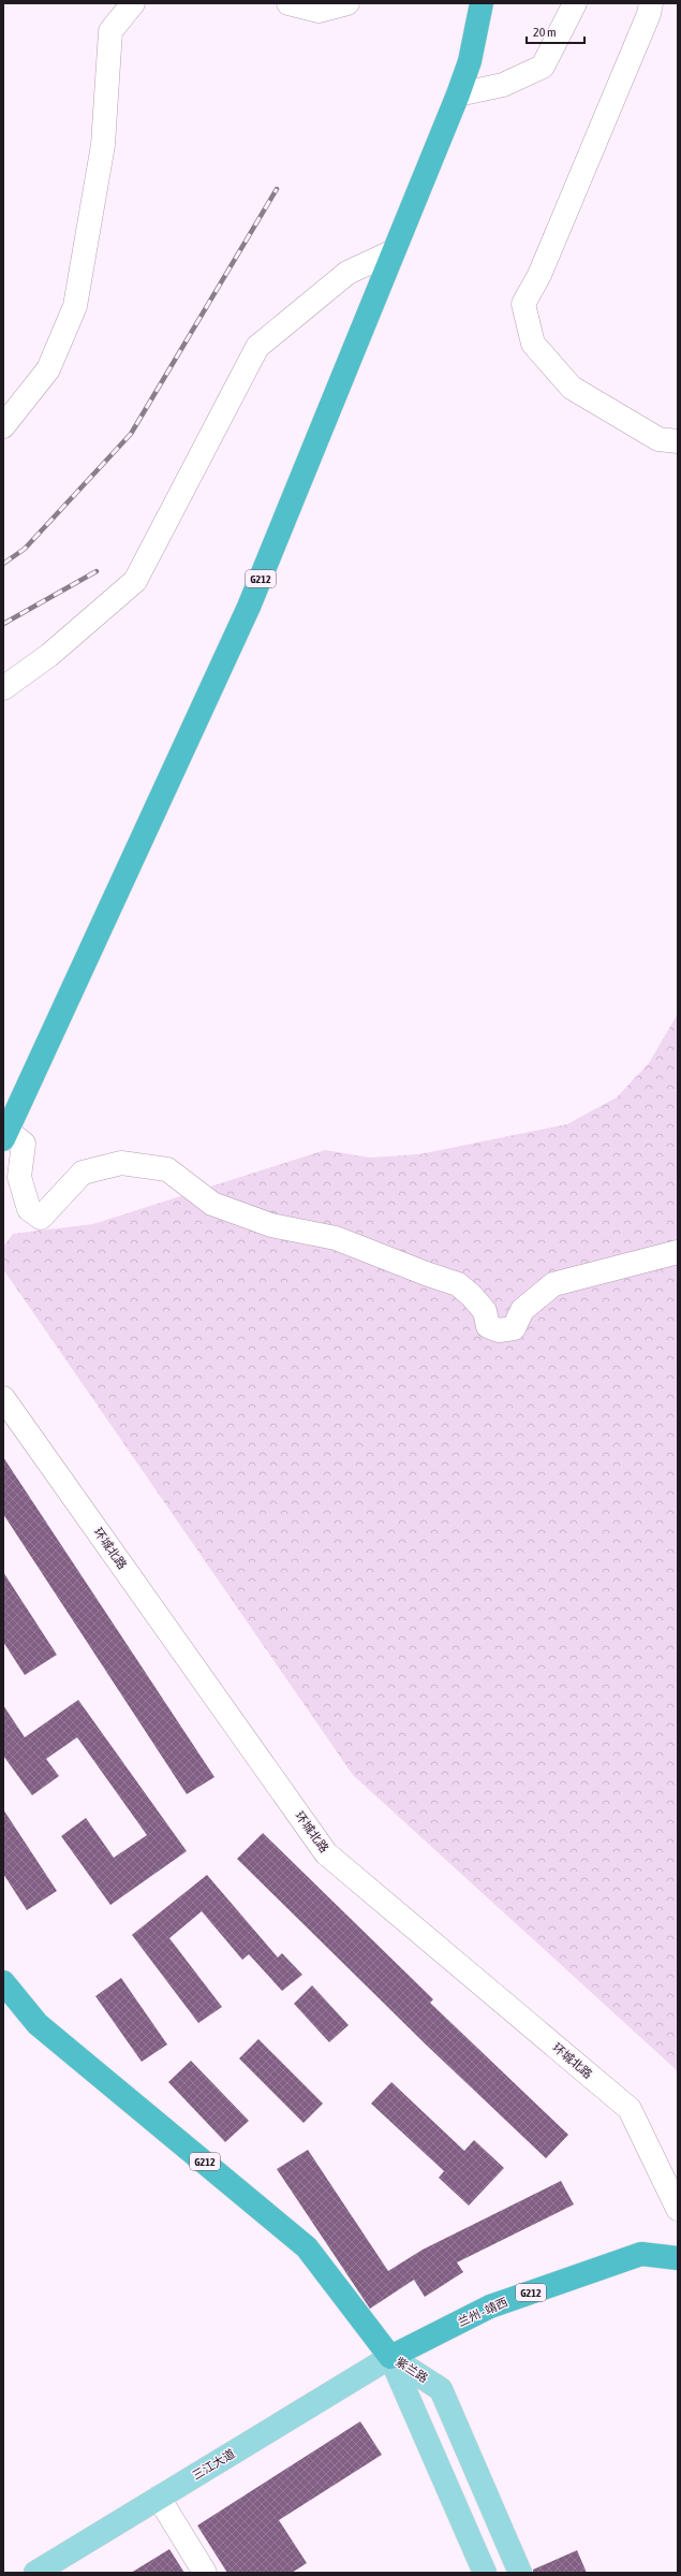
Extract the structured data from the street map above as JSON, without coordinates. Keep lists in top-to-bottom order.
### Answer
{
  "streets": {
    "highway": ["G212", "兰州 - 靖西"],
    "main road": ["紫兰路", "三江大道"],
    "street": ["环城北路"]
  },
  "crossings": [
    ["G212", "兰州 - 靖西"],
    ["G212", "紫兰路"],
    ["G212", "三江大道"],
    ["兰州 - 靖西", "紫兰路"],
    ["兰州 - 靖西", "三江大道"],
    ["紫兰路", "三江大道"]
  ],
  "scale_bar": "20 m"
}
